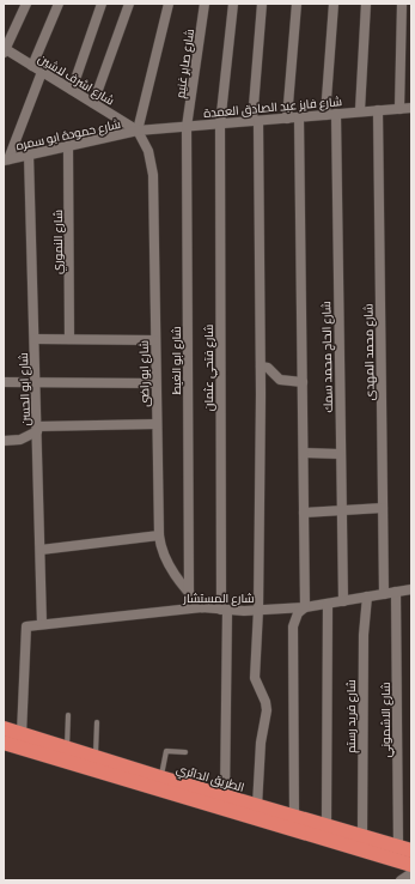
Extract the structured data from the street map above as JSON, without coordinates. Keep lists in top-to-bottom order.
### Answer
{
  "streets": {
    "highway": ["الطريق الدائري"],
    "street": [
      "شارع صابر غنيم",
      "شارع اشرف لاشين",
      "شارع فايز عبد الصادق العمدة",
      "شارع حمودة ابو سمره",
      "شارع النموري",
      "شارع محمد المهدى",
      "شارع الحاج محمد سمك",
      "شارع ابو الغيط",
      "شارع فتحي عثمان",
      "شارع ابو راضى",
      "شارع ابو الحسن",
      "شارع المستشار",
      "شارع فريد رستم",
      "شارع الاشموني"
    ]
  },
  "crossings": [
    ["شارع صابر غنيم", "شارع فايز عبد الصادق العمدة"],
    ["شارع صابر غنيم", "شارع ابو الغيط"],
    ["شارع اشرف لاشين", "شارع فايز عبد الصادق العمدة"],
    ["شارع اشرف لاشين", "شارع حمودة ابو سمره"],
    ["شارع اشرف لاشين", "شارع ابو راضى"],
    ["شارع فايز عبد الصادق العمدة", "شارع حمودة ابو سمره"],
    ["شارع فايز عبد الصادق العمدة", "شارع محمد المهدى"],
    ["شارع فايز عبد الصادق العمدة", "شارع الحاج محمد سمك"],
    ["شارع فايز عبد الصادق العمدة", "شارع ابو الغيط"],
    ["شارع فايز عبد الصادق العمدة", "شارع فتحي عثمان"],
    ["شارع فايز عبد الصادق العمدة", "شارع ابو راضى"],
    ["شارع حمودة ابو سمره", "شارع النموري"],
    ["شارع حمودة ابو سمره", "شارع ابو راضى"],
    ["شارع حمودة ابو سمره", "شارع ابو الحسن"],
    ["شارع محمد المهدى", "شارع المستشار"],
    ["شارع الحاج محمد سمك", "شارع المستشار"],
    ["شارع ابو الغيط", "شارع ابو راضى"],
    ["شارع فتحي عثمان", "شارع المستشار"],
    ["شارع فتحي عثمان", "الطريق الدائري"],
    ["شارع ابو راضى", "شارع المستشار"],
    ["شارع ابو الحسن", "شارع المستشار"],
    ["شارع المستشار", "شارع فريد رستم"],
    ["شارع المستشار", "شارع الاشموني"],
    ["شارع المستشار", "الطريق الدائري"],
    ["شارع فريد رستم", "الطريق الدائري"],
    ["شارع الاشموني", "الطريق الدائري"]
  ]
}
